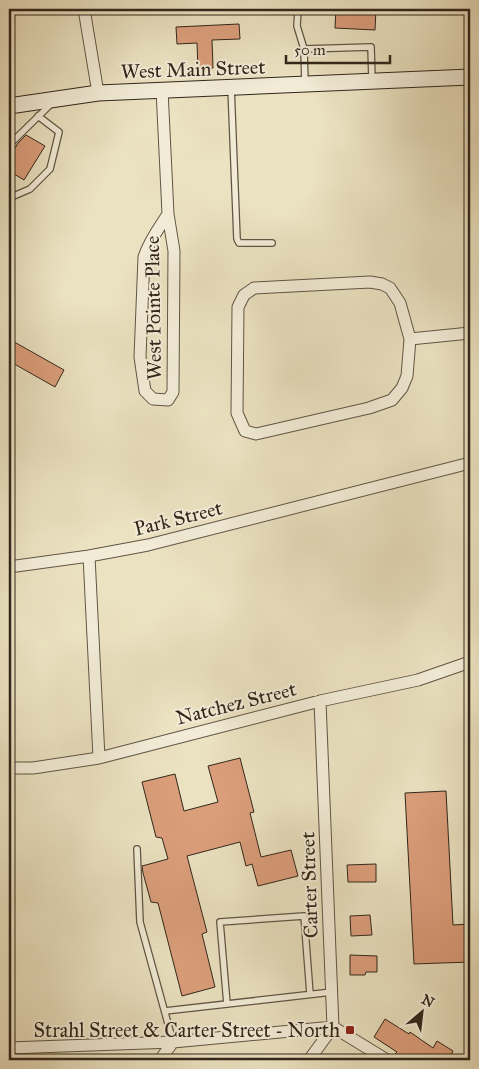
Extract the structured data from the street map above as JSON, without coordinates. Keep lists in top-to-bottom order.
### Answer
{
  "streets": {
    "main road": ["West Main Street"],
    "street": [
      "West Pointe Place",
      "Park Street",
      "Natchez Street",
      "Carter Street"
    ]
  },
  "crossings": [
    ["West Main Street", "West Pointe Place"],
    ["Natchez Street", "Carter Street"]
  ],
  "places": {
    "transit": ["Strahl Street & Carter Street - North"]
  },
  "scale_bar": "50 m",
  "north": "top right"
}
